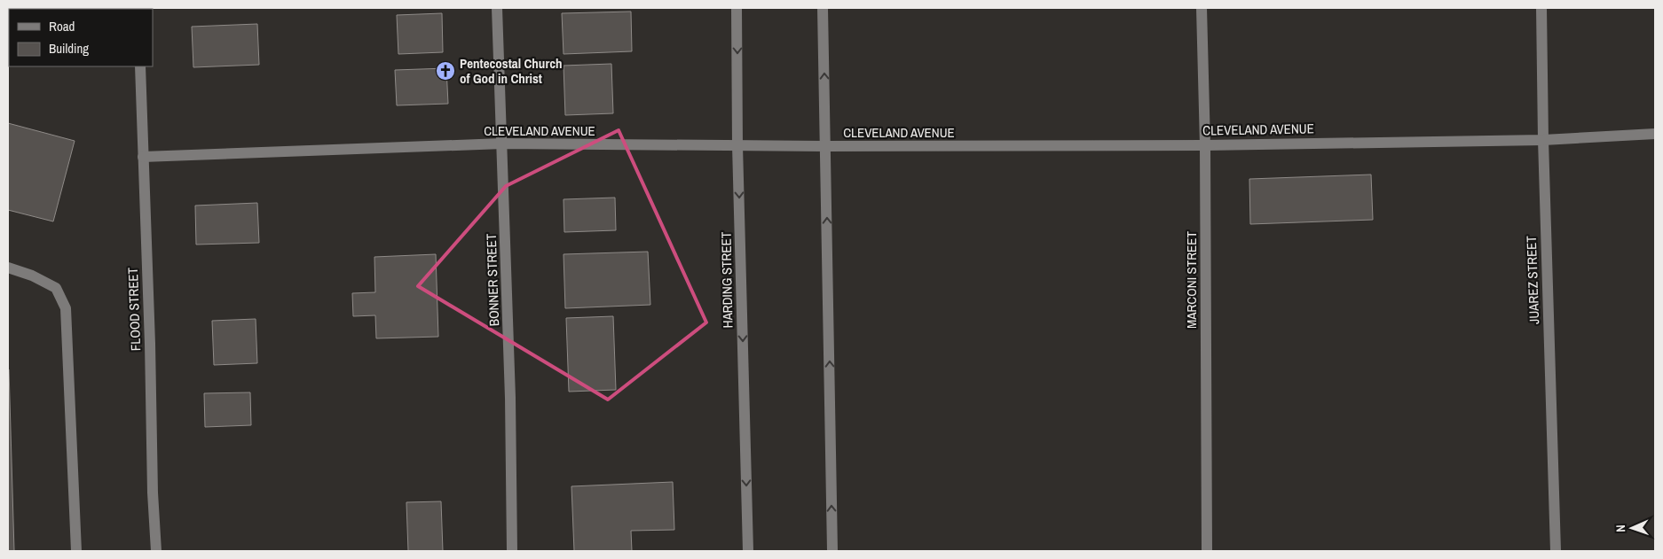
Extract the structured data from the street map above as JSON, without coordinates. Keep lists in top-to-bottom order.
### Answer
{
  "streets": {
    "street": [
      "CLEVELAND AVENUE",
      "BONNER STREET",
      "HARDING STREET",
      "MARCONI STREET",
      "JUAREZ STREET",
      "FLOOD STREET"
    ]
  },
  "crossings": [
    ["CLEVELAND AVENUE", "BONNER STREET"],
    ["CLEVELAND AVENUE", "HARDING STREET"],
    ["CLEVELAND AVENUE", "MARCONI STREET"],
    ["CLEVELAND AVENUE", "JUAREZ STREET"],
    ["CLEVELAND AVENUE", "FLOOD STREET"]
  ],
  "places": {
    "church": ["Pentecostal Church of God in Christ"]
  },
  "legend": ["Road", "Building"],
  "north": "left"
}
